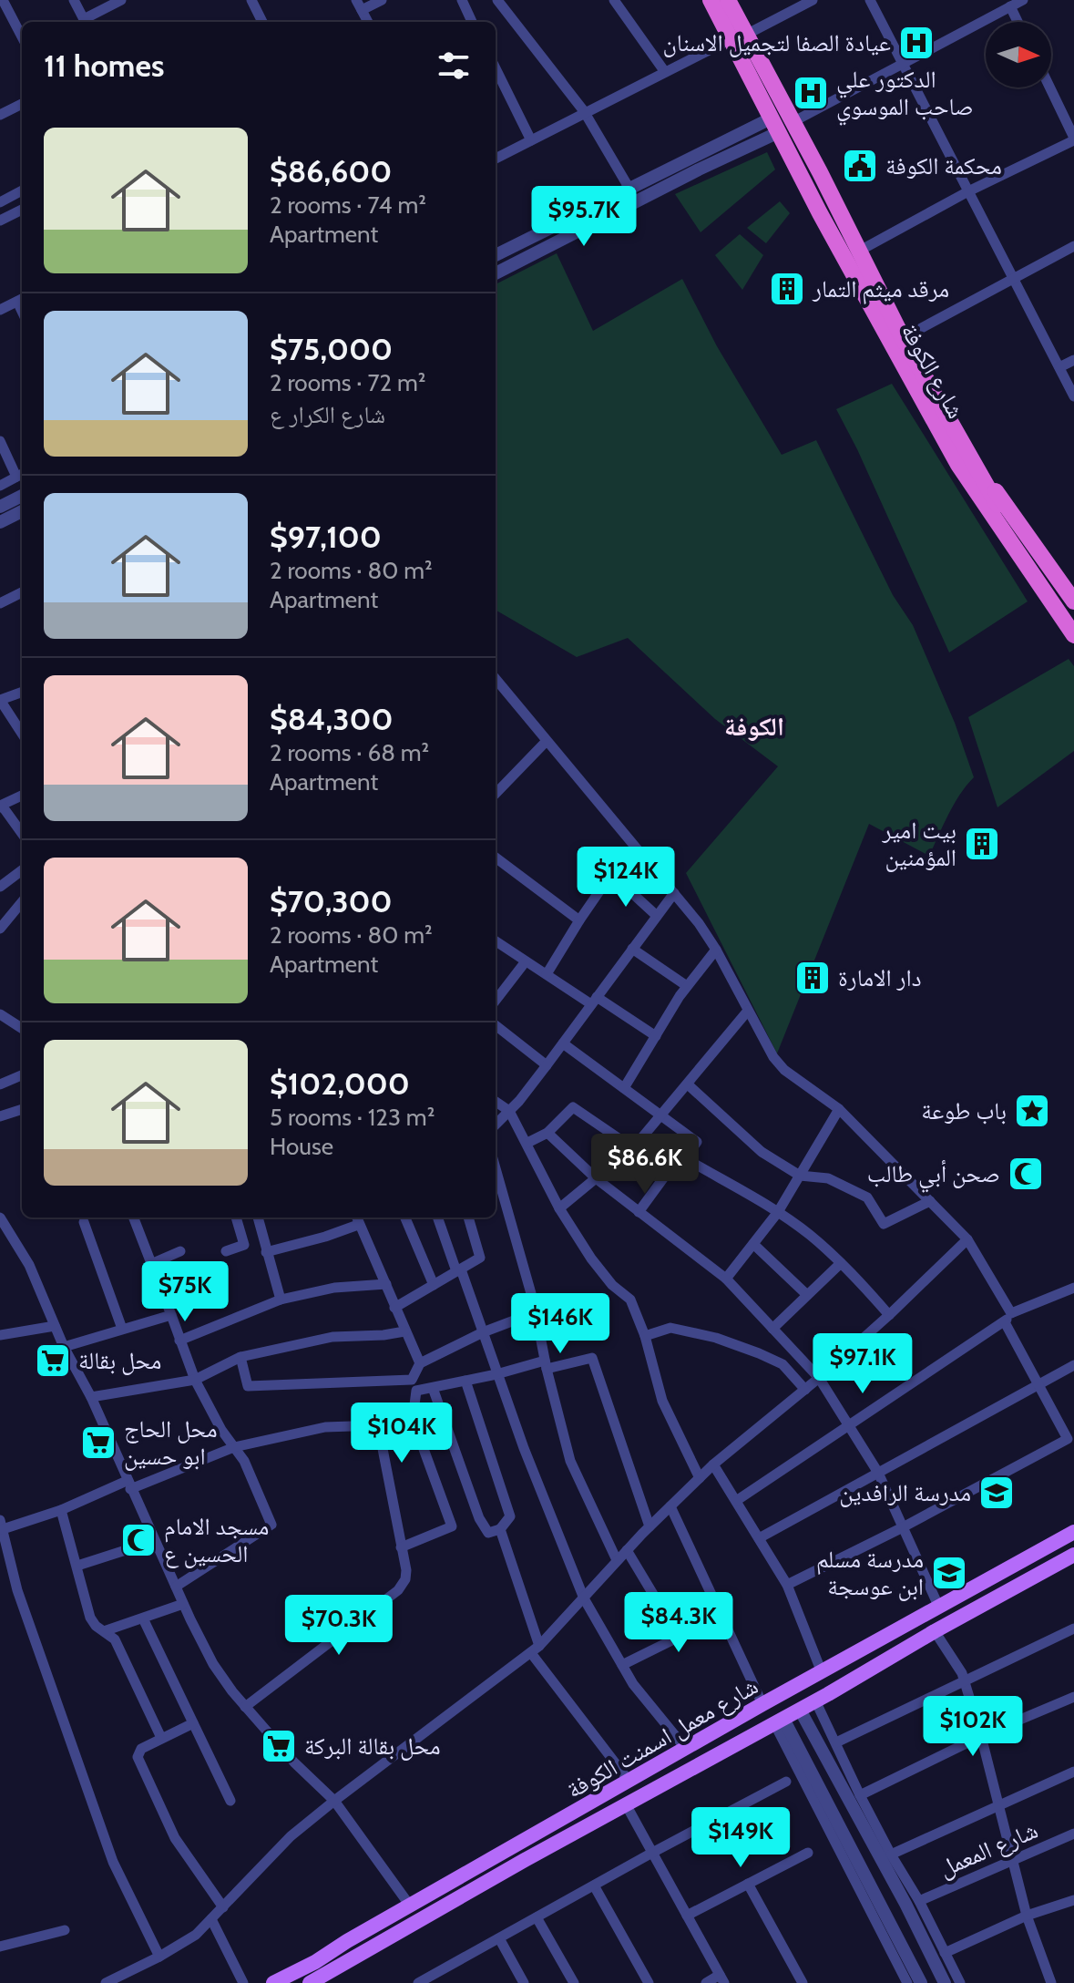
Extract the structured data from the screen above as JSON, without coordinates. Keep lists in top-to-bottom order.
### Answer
{
  "streets": {
    "highway": ["شارع الكوفة"],
    "main road": ["شارع معمل اسمنت الكوفة"],
    "street": ["شارع المعمل"]
  },
  "districts": ["الكوفة"],
  "places": {
    "hospital": ["عيادة الصفا لتجميل الاسنان", "الدكتور علي صاحب الموسوي"],
    "public building": ["محكمة الكوفة"],
    "building": ["مرقد ميثم التمار", "بيت امير المؤمنين", "دار الامارة"],
    "place": ["باب طوعة"],
    "mosque": ["صحن أبي طالب", "مسجد الامام الحسين ع"],
    "supermarket": ["محل بقالة", "محل الحاج ابو حسين", "محل بقالة البركة"],
    "school or university": ["مدرسة الرافدين", "مدرسة مسلم ابن عوسجة"]
  },
  "north": "right",
  "page": {
    "heading": "11 homes",
    "list": [
      {
        "name": "$86,600",
        "note": "2 rooms · 74 m² · Apartment"
      },
      {
        "name": "$75,000",
        "note": "2 rooms · 72 m² · شارع الكرار ع"
      },
      {
        "name": "$97,100",
        "note": "2 rooms · 80 m² · Apartment"
      },
      {
        "name": "$84,300",
        "note": "2 rooms · 68 m² · Apartment"
      },
      {
        "name": "$70,300",
        "note": "2 rooms · 80 m² · Apartment"
      },
      {
        "name": "$102,000",
        "note": "5 rooms · 123 m² · House"
      }
    ],
    "price": [
      "$95.7K",
      "$124K",
      "$86.6K",
      "$75K",
      "$146K",
      "$97.1K",
      "$104K",
      "$84.3K",
      "$70.3K",
      "$102K",
      "$149K"
    ]
  }
}
